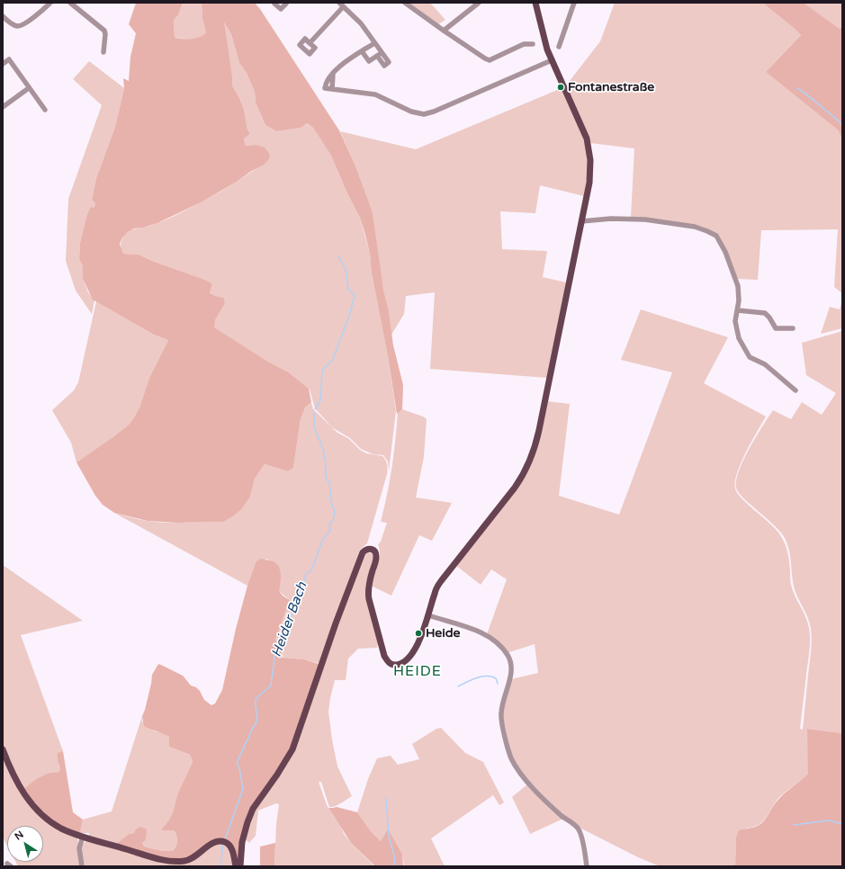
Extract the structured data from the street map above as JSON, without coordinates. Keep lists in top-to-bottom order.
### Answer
{
  "districts": ["HEIDE"],
  "water": ["Heider Bach"],
  "places": ["Fontanestraße", "Heide"],
  "north": "top left"
}
